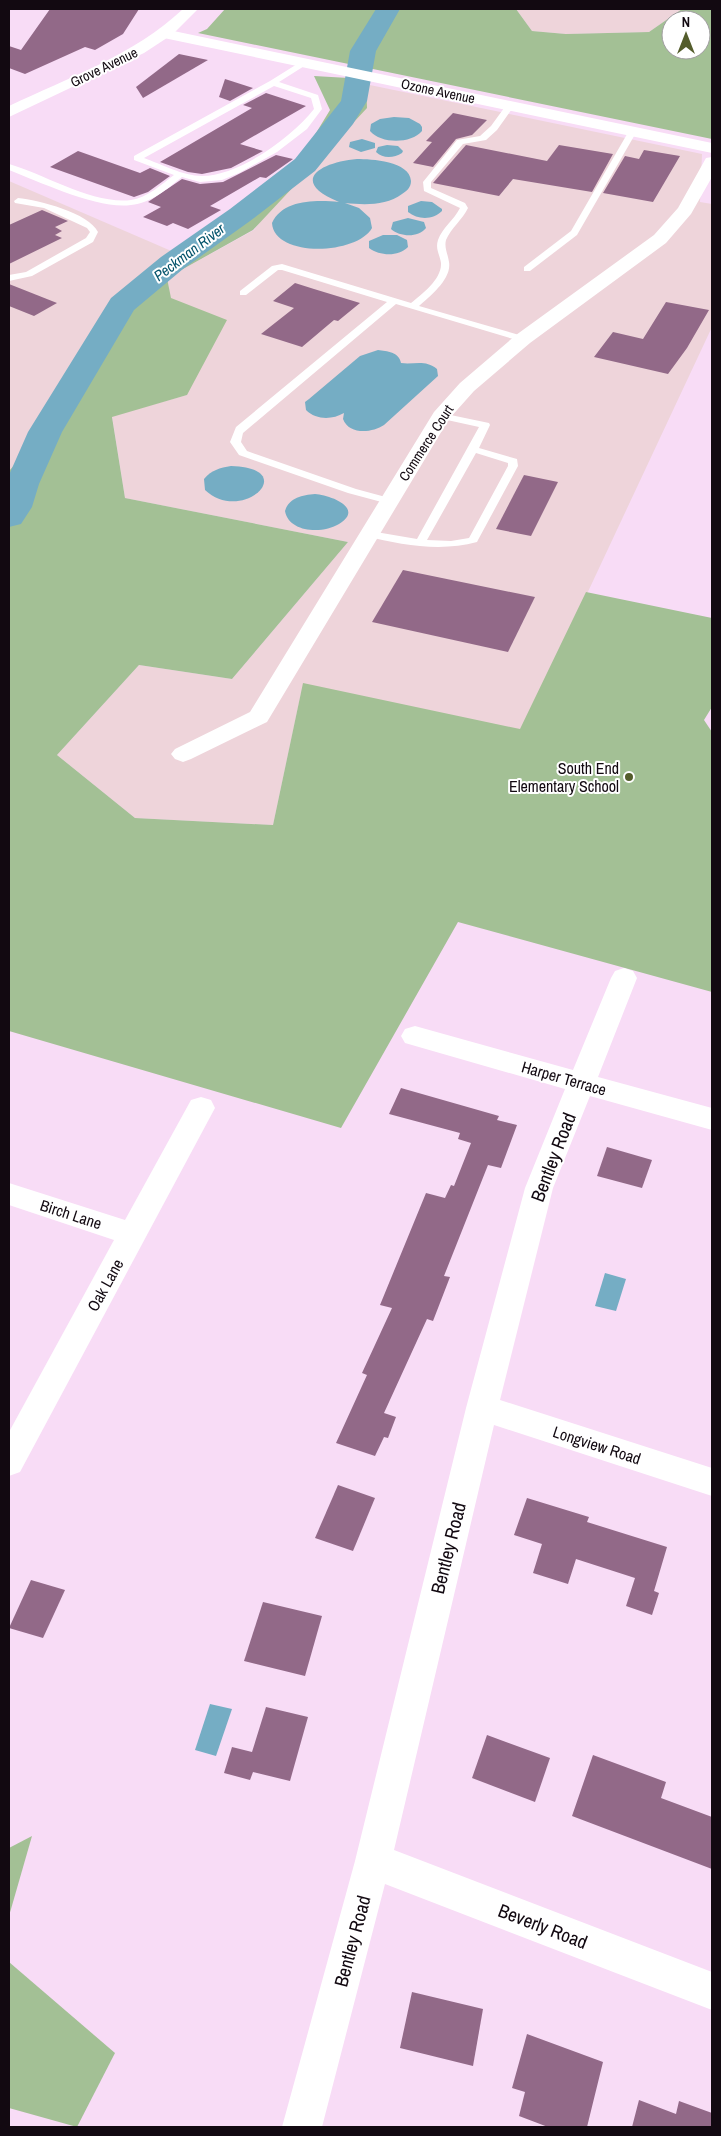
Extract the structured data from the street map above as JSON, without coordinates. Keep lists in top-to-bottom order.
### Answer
{
  "streets": {
    "street": [
      "Grove Avenue",
      "Ozone Avenue",
      "Commerce Court",
      "Harper Terrace",
      "Bentley Road",
      "Birch Lane",
      "Oak Lane",
      "Longview Road",
      "Beverly Road"
    ]
  },
  "crossings": [
    ["Grove Avenue", "Ozone Avenue"],
    ["Harper Terrace", "Bentley Road"],
    ["Bentley Road", "Longview Road"],
    ["Bentley Road", "Beverly Road"],
    ["Birch Lane", "Oak Lane"]
  ],
  "water": ["Peckman River"],
  "places": ["South End Elementary School"],
  "north": "top"
}
